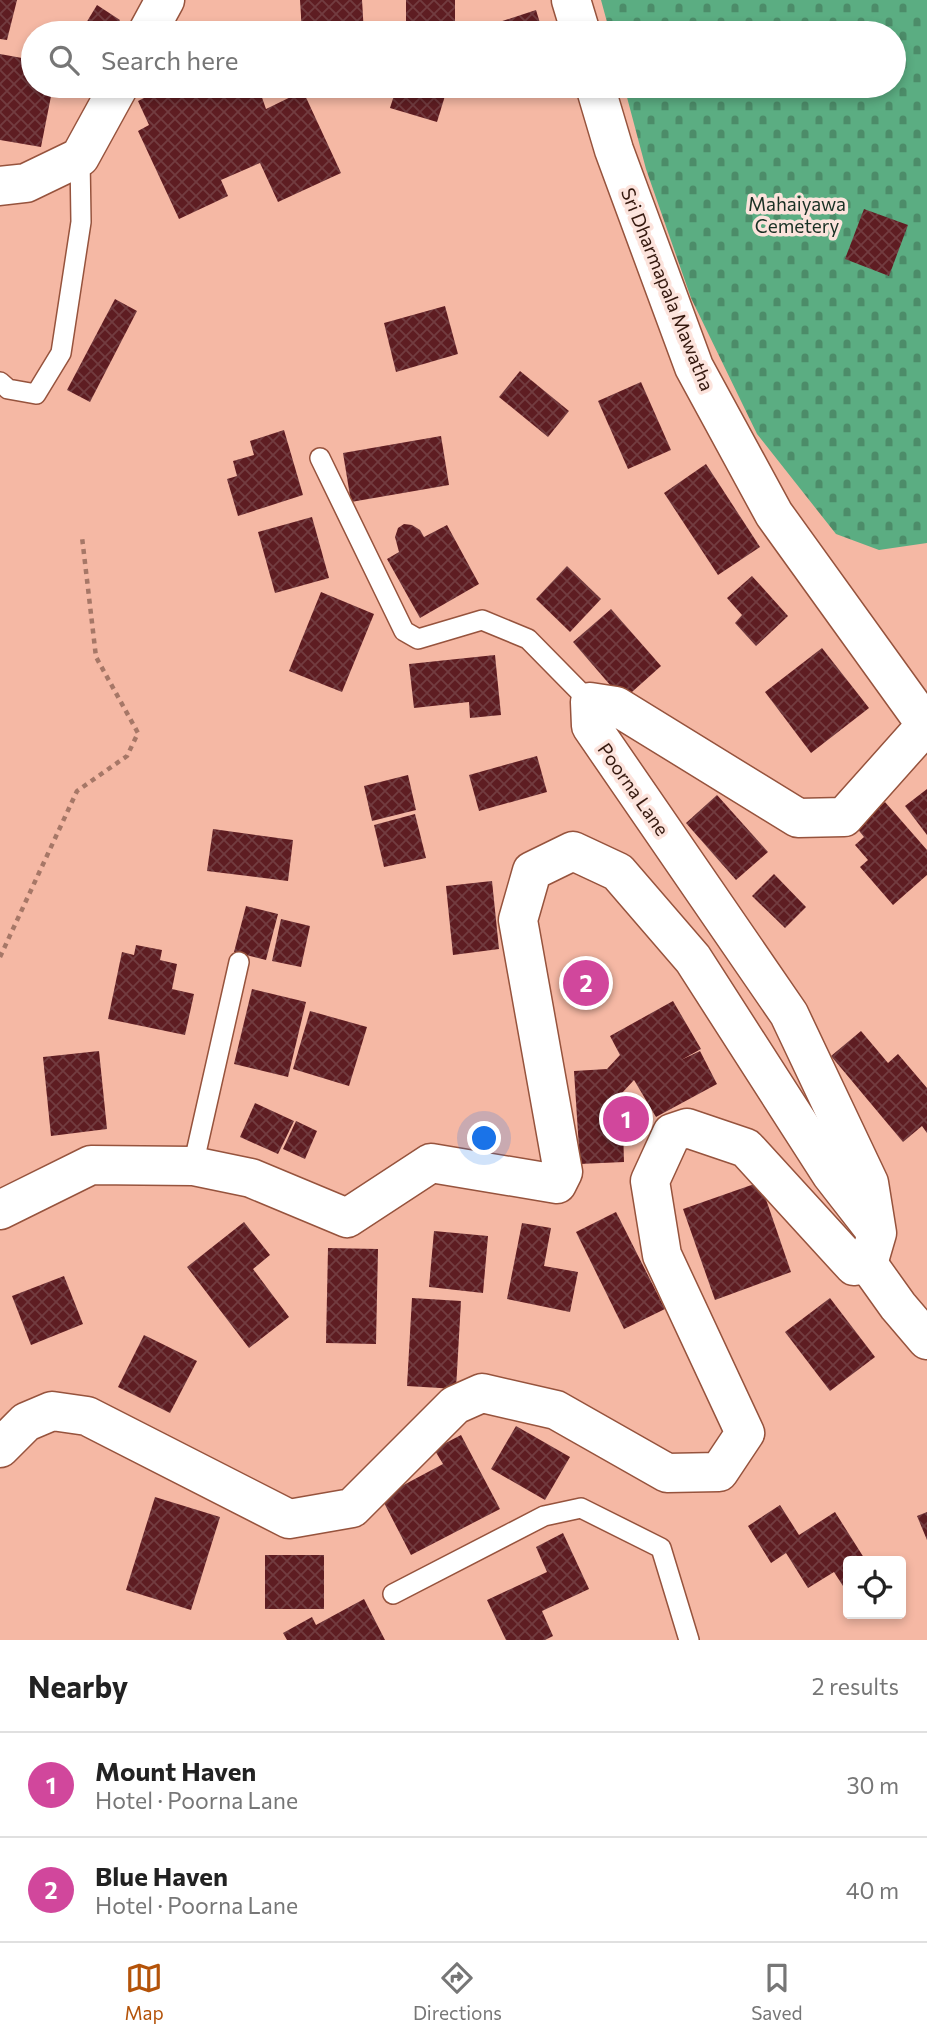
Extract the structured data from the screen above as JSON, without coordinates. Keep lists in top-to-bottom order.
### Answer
{
  "streets": {
    "street": ["Sri Dharmapala Mawatha", "Poorna Lane"]
  },
  "parks": ["Mahaiyawa Cemetery"],
  "page": {
    "search": "Search here",
    "pins": ["2", "1"],
    "heading": ["Nearby", "2 results"],
    "list": [
      {
        "mark": "1",
        "name": "Mount Haven",
        "note": "Hotel · Poorna Lane",
        "value": "30 m"
      },
      {
        "mark": "2",
        "name": "Blue Haven",
        "note": "Hotel · Poorna Lane",
        "value": "40 m"
      }
    ],
    "nav": ["Map", "Directions", "Saved"]
  }
}
